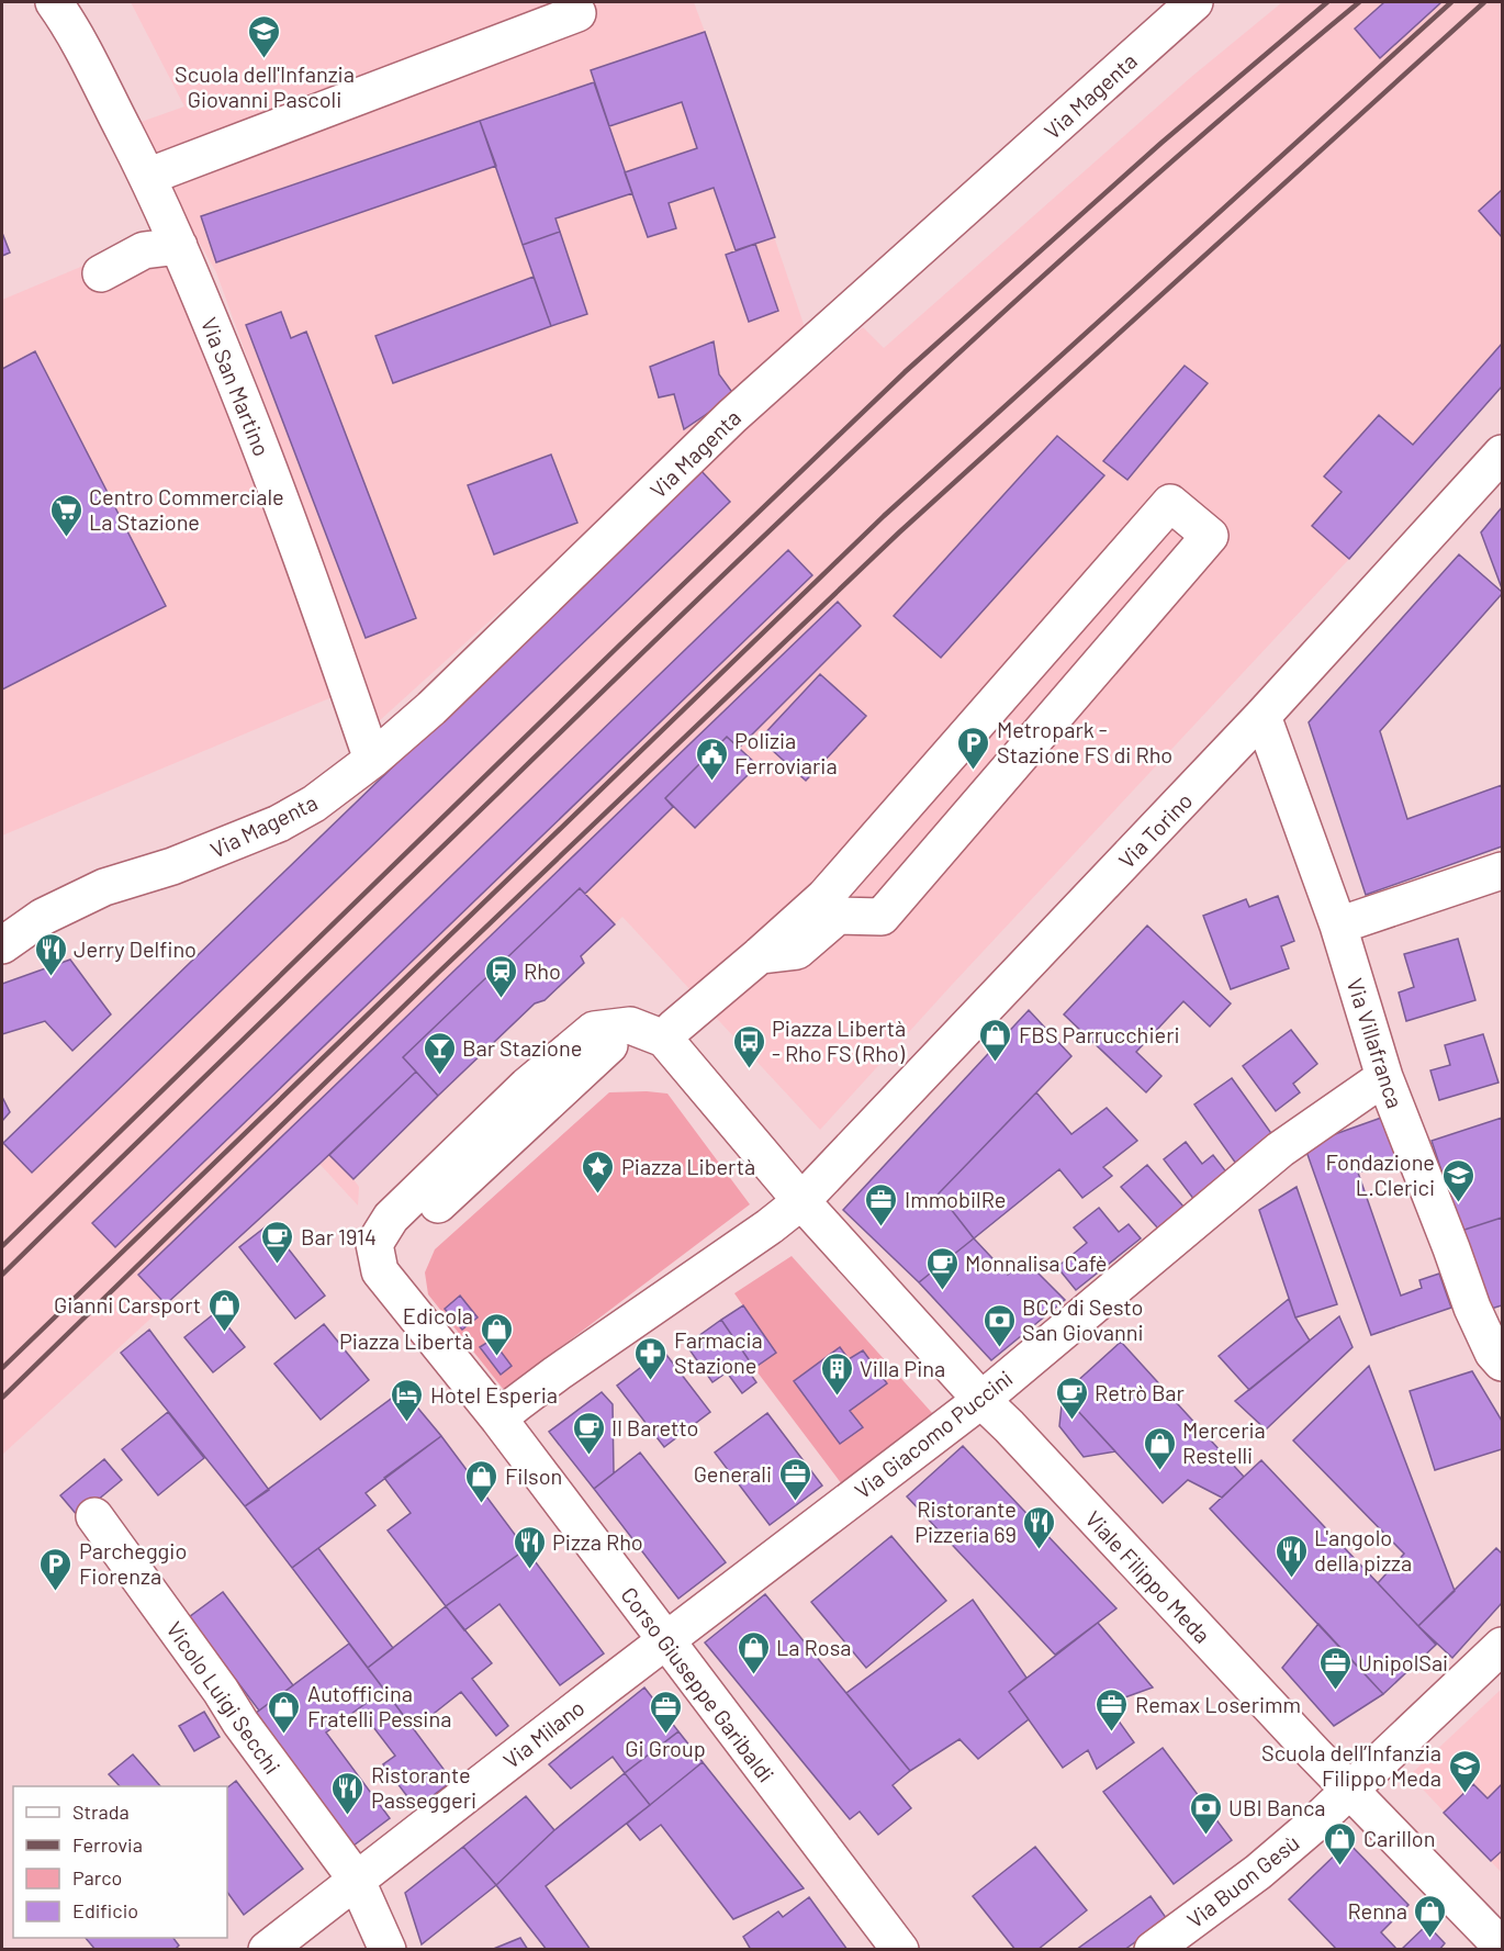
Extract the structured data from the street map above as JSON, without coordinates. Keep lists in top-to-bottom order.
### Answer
{
  "streets": {
    "street": [
      "Via Magenta",
      "Via San Martino",
      "Via Torino",
      "Via Villafranca",
      "Via Giacomo Puccini",
      "Viale Filippo Meda",
      "Corso Giuseppe Garibaldi",
      "Vicolo Luigi Secchi",
      "Via Milano",
      "Via Buon Gesù"
    ]
  },
  "crossings": [
    ["Via Magenta", "Via San Martino"],
    ["Via Torino", "Via Villafranca"],
    ["Via Torino", "Viale Filippo Meda"],
    ["Via Villafranca", "Via Giacomo Puccini"],
    ["Via Giacomo Puccini", "Viale Filippo Meda"],
    ["Via Giacomo Puccini", "Corso Giuseppe Garibaldi"],
    ["Via Giacomo Puccini", "Via Milano"],
    ["Viale Filippo Meda", "Via Buon Gesù"],
    ["Corso Giuseppe Garibaldi", "Via Milano"],
    ["Vicolo Luigi Secchi", "Via Milano"]
  ],
  "places": {
    "school or university": ["Scuola dell'Infanzia Giovanni Pascoli", "Fondazione L.Clerici", "Scuola dell’Infanzia Filippo Meda"],
    "supermarket": ["Centro Commerciale La Stazione"],
    "parking": ["Metropark - Stazione FS di Rho", "Parcheggio Fiorenza"],
    "public building": ["Polizia Ferroviaria"],
    "restaurant": [
      "Jerry Delfino",
      "Ristorante Pizzeria 69",
      "Pizza Rho",
      "L'angolo della pizza",
      "Ristorante Passeggeri"
    ],
    "station": ["Rho"],
    "shop": [
      "FBS Parrucchieri",
      "Gianni Carsport",
      "Edicola Piazza Libertà",
      "Merceria Restelli",
      "Filson",
      "La Rosa",
      "Autofficina Fratelli Pessina",
      "Carillon",
      "Renna"
    ],
    "bus stop": ["Piazza Libertà - Rho FS (Rho)"],
    "bar": ["Bar Stazione"],
    "place": ["Piazza Libertà"],
    "office": [
      "ImmobilRe",
      "Generali",
      "UnipolSai",
      "Remax Loserimm",
      "Gi Group"
    ],
    "cafe": [
      "Bar 1914",
      "Monnalisa Cafè",
      "Retrò Bar",
      "Il Baretto"
    ],
    "bank": ["BCC di Sesto San Giovanni", "UBI Banca"],
    "pharmacy": ["Farmacia Stazione"],
    "building": ["Villa Pina"],
    "hotel": ["Hotel Esperia"]
  },
  "legend": [
    "Strada",
    "Ferrovia",
    "Parco",
    "Edificio"
  ]
}
